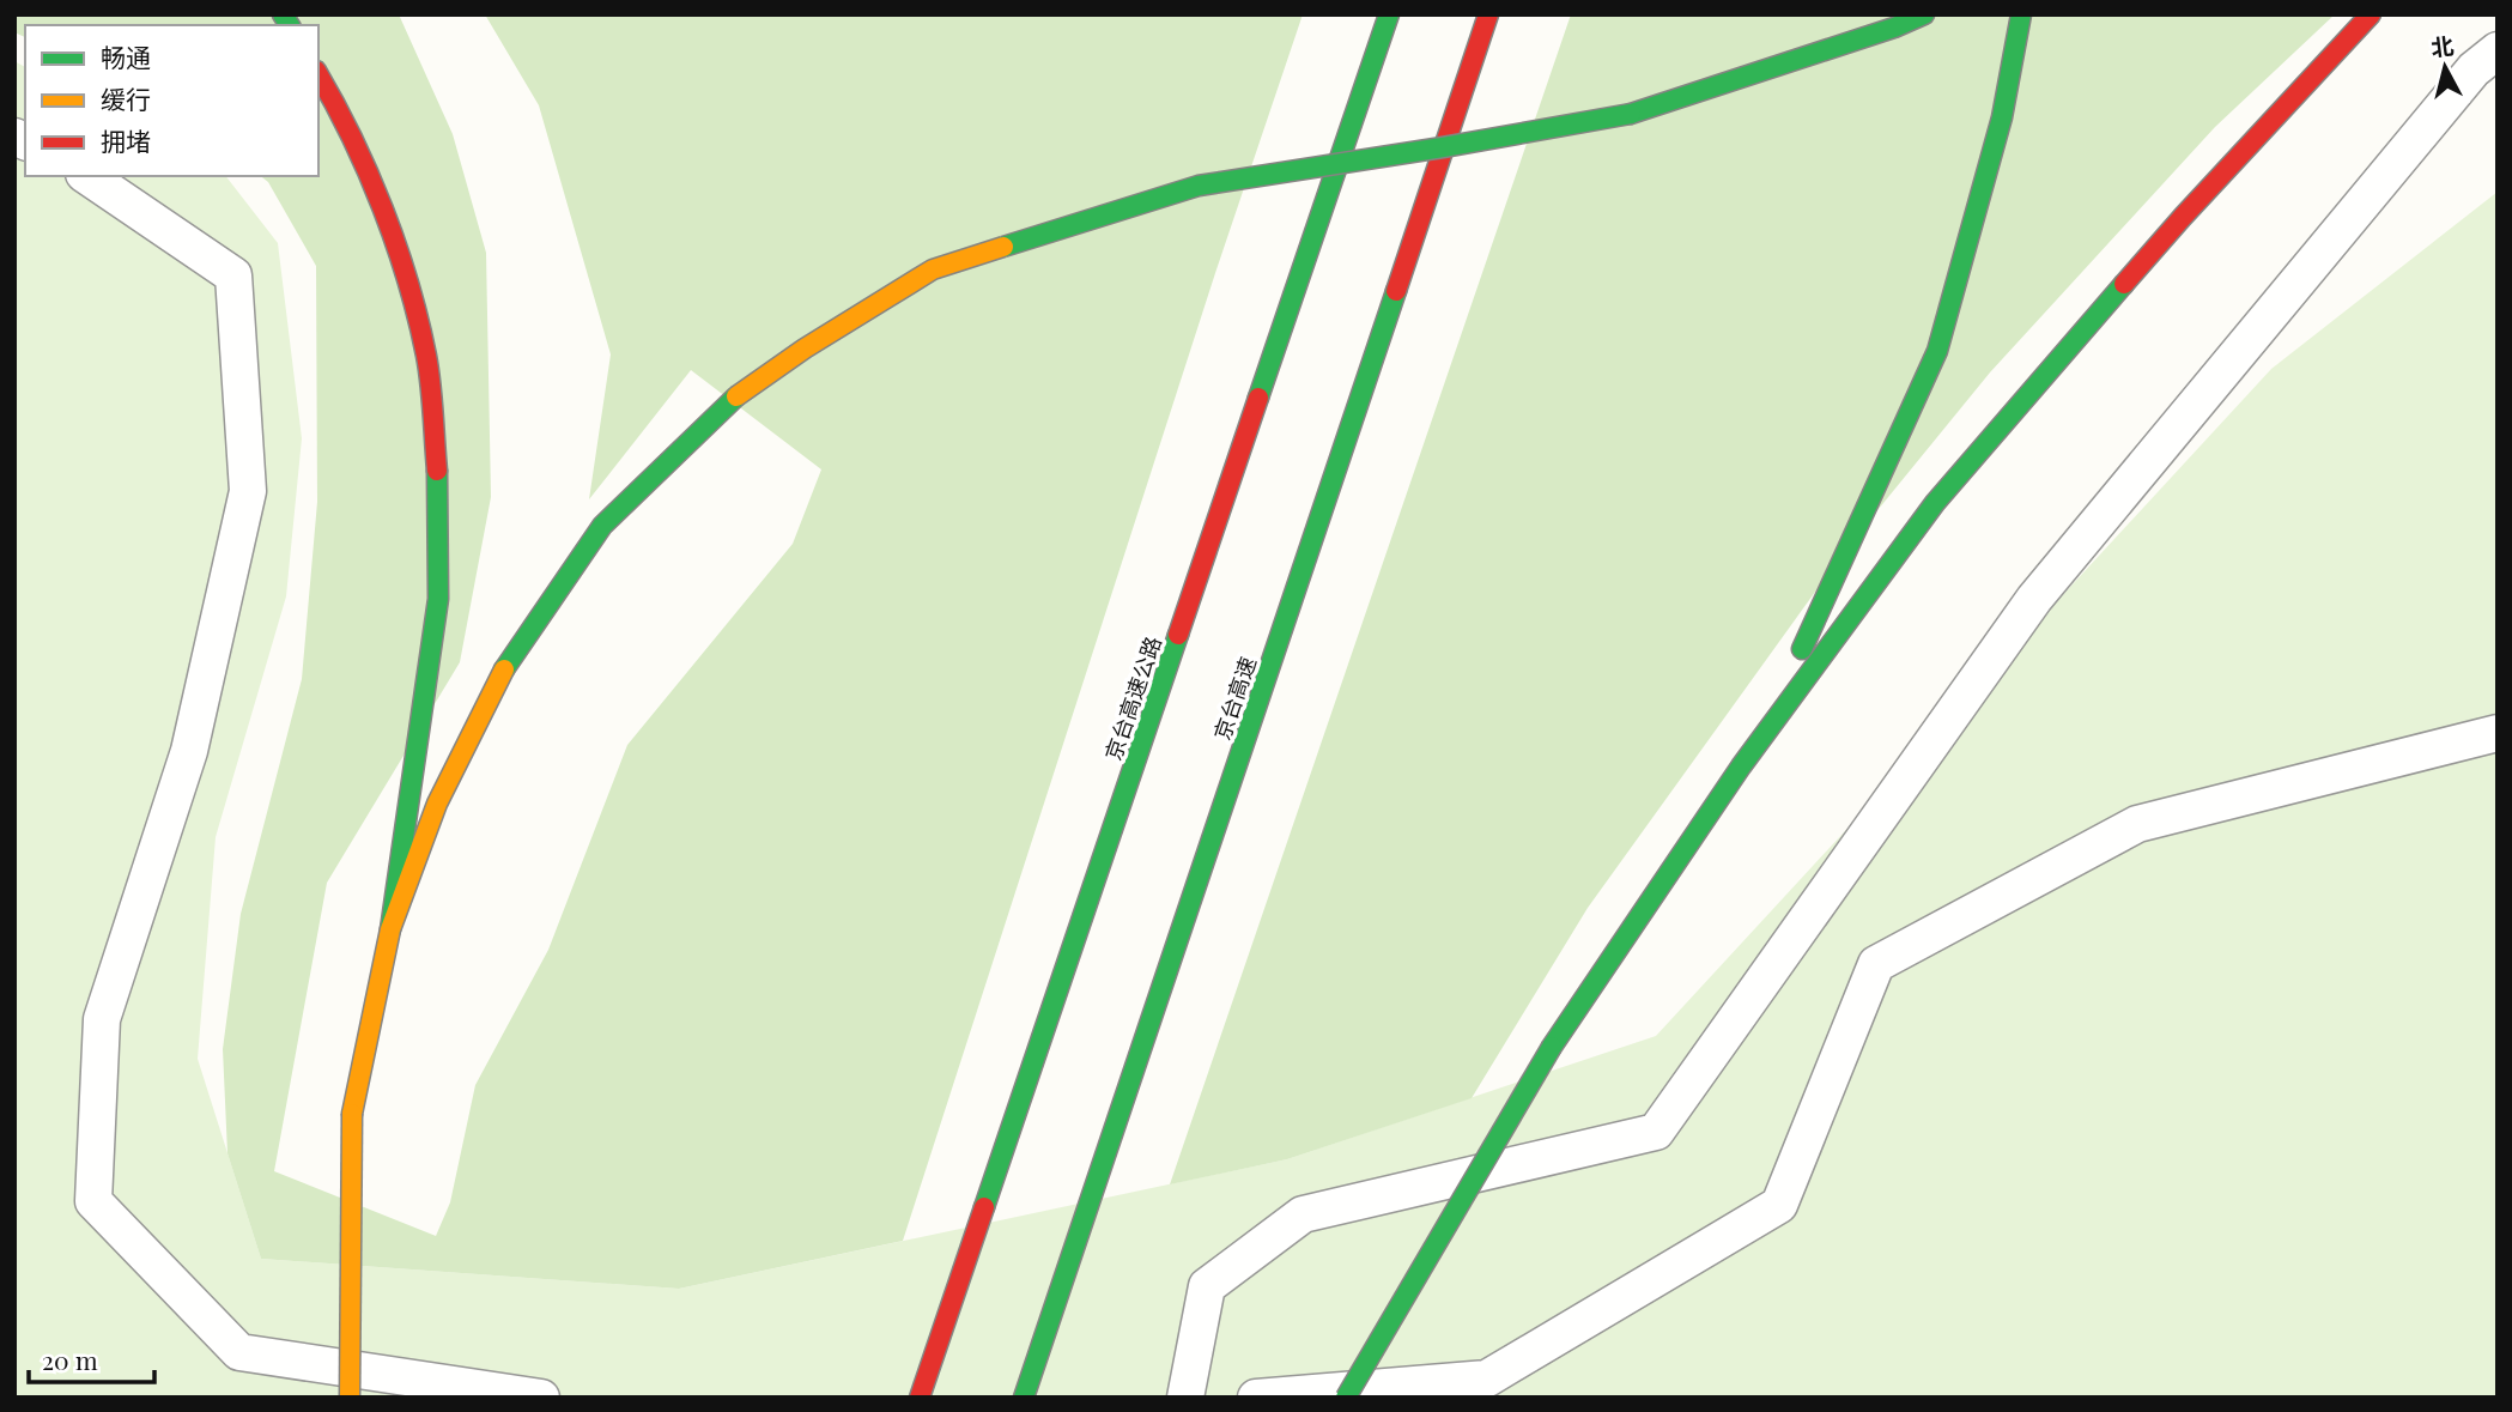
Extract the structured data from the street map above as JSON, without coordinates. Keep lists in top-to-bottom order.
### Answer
{
  "streets": {
    "highway": ["京台高速公路", "京台高速"]
  },
  "legend": ["畅通", "缓行", "拥堵"],
  "scale_bar": "20 m",
  "north": "top"
}
